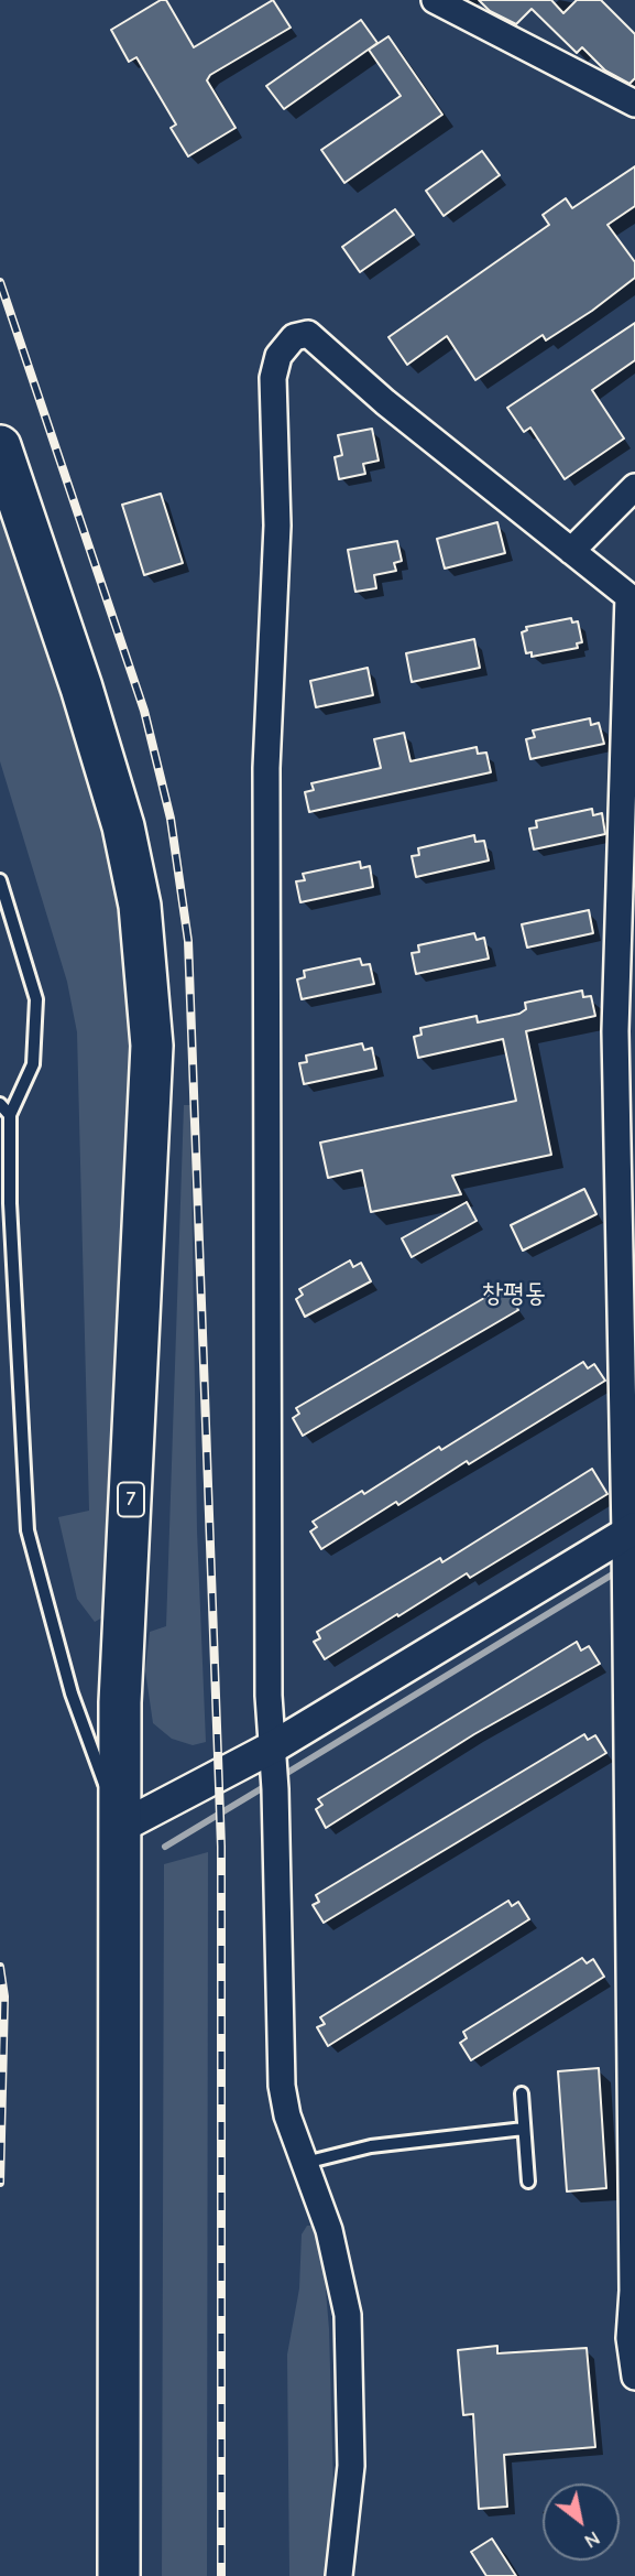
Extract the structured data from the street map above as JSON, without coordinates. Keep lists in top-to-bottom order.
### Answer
{
  "streets": {
    "highway": ["7"]
  },
  "districts": ["창평동"],
  "north": "bottom right"
}
